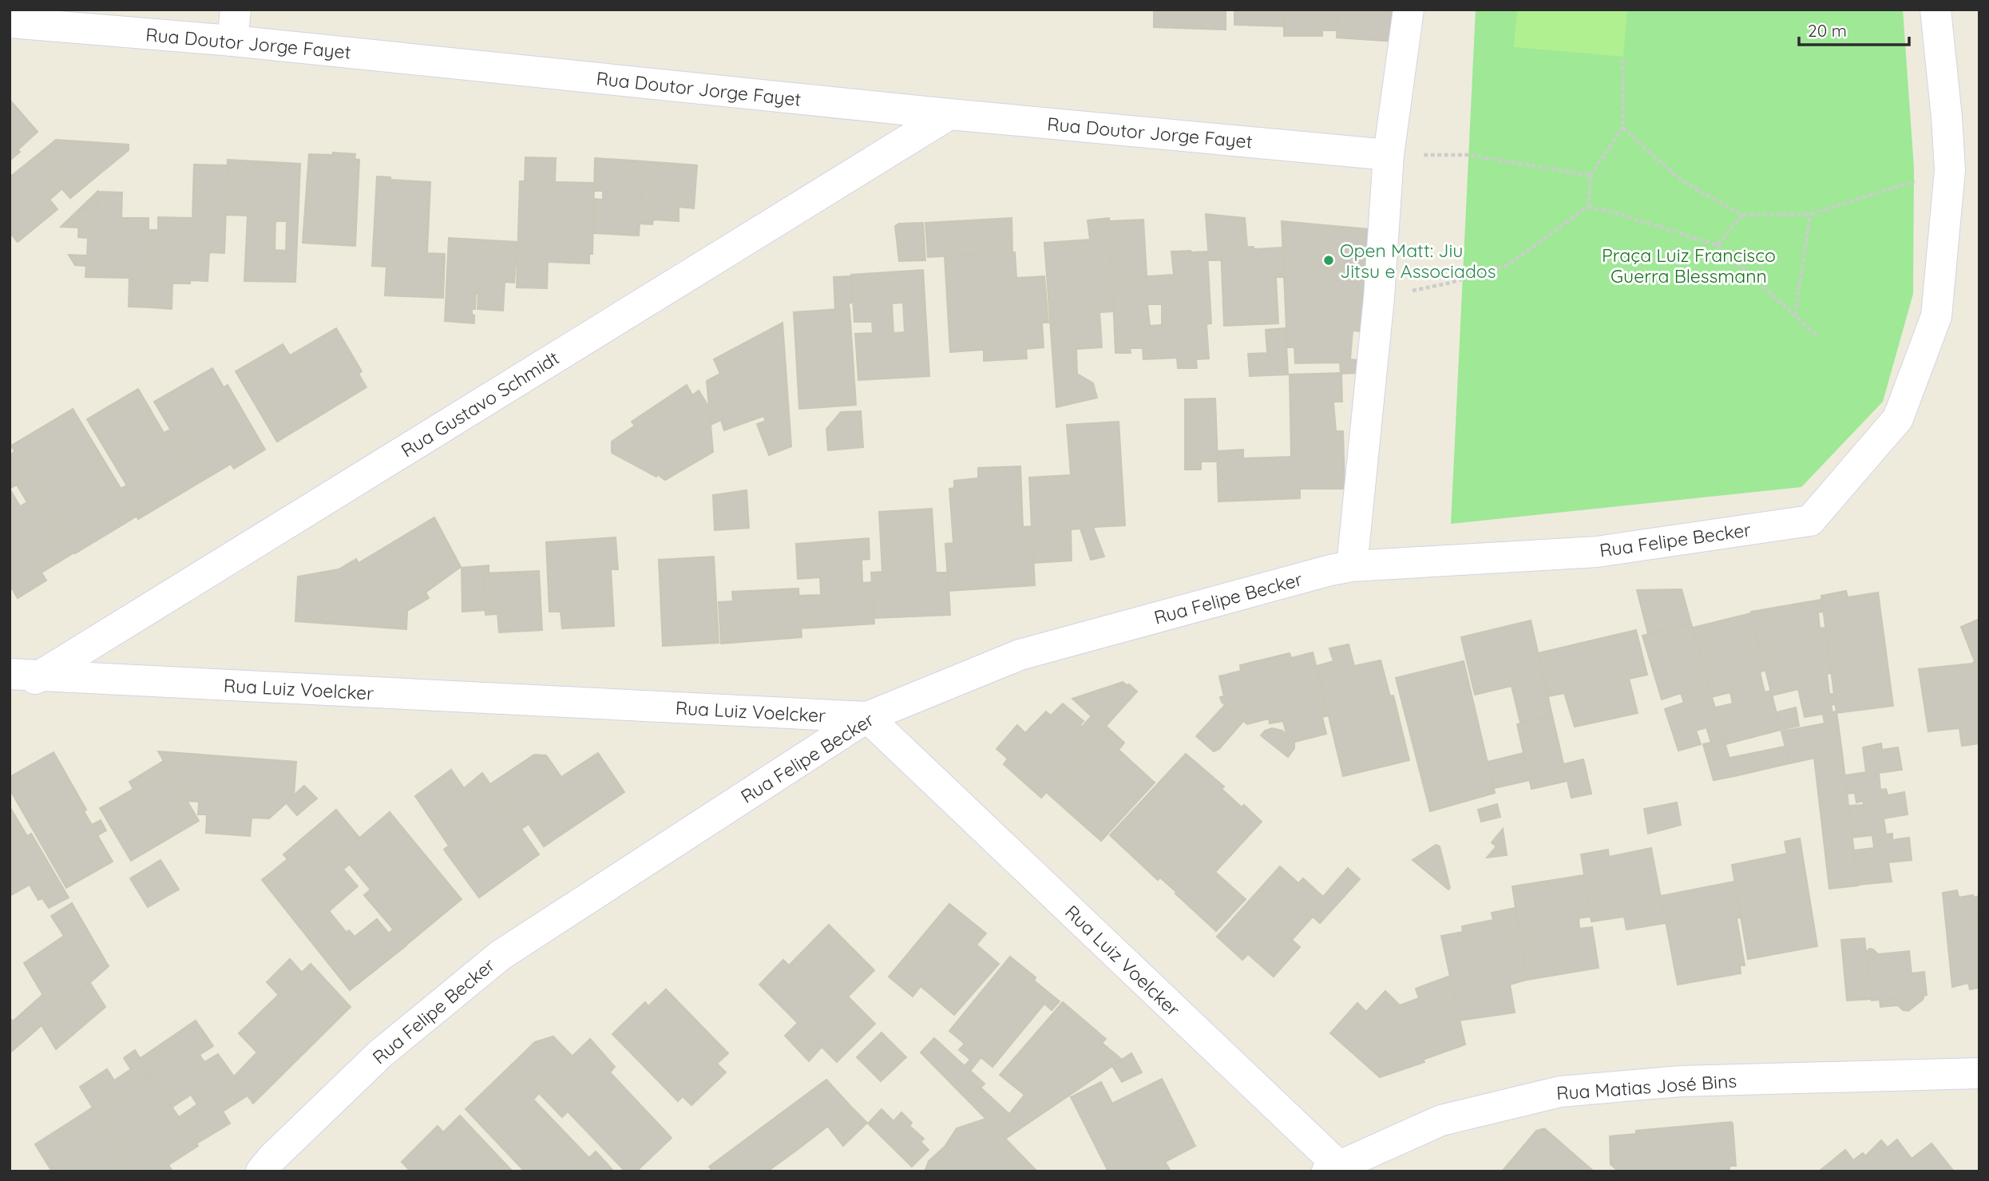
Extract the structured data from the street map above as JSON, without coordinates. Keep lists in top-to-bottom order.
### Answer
{
  "streets": {
    "street": [
      "Rua Doutor Jorge Fayet",
      "Rua Gustavo Schmidt",
      "Rua Felipe Becker",
      "Rua Luiz Voelcker",
      "Rua Matias José Bins"
    ]
  },
  "crossings": [
    ["Rua Doutor Jorge Fayet", "Rua Gustavo Schmidt"],
    ["Rua Gustavo Schmidt", "Rua Luiz Voelcker"],
    ["Rua Felipe Becker", "Rua Luiz Voelcker"],
    ["Rua Luiz Voelcker", "Rua Matias José Bins"]
  ],
  "parks": ["Praça Luiz Francisco Guerra Blessmann"],
  "places": ["Open Matt: Jiu Jitsu e Associados"],
  "scale_bar": "20 m"
}
